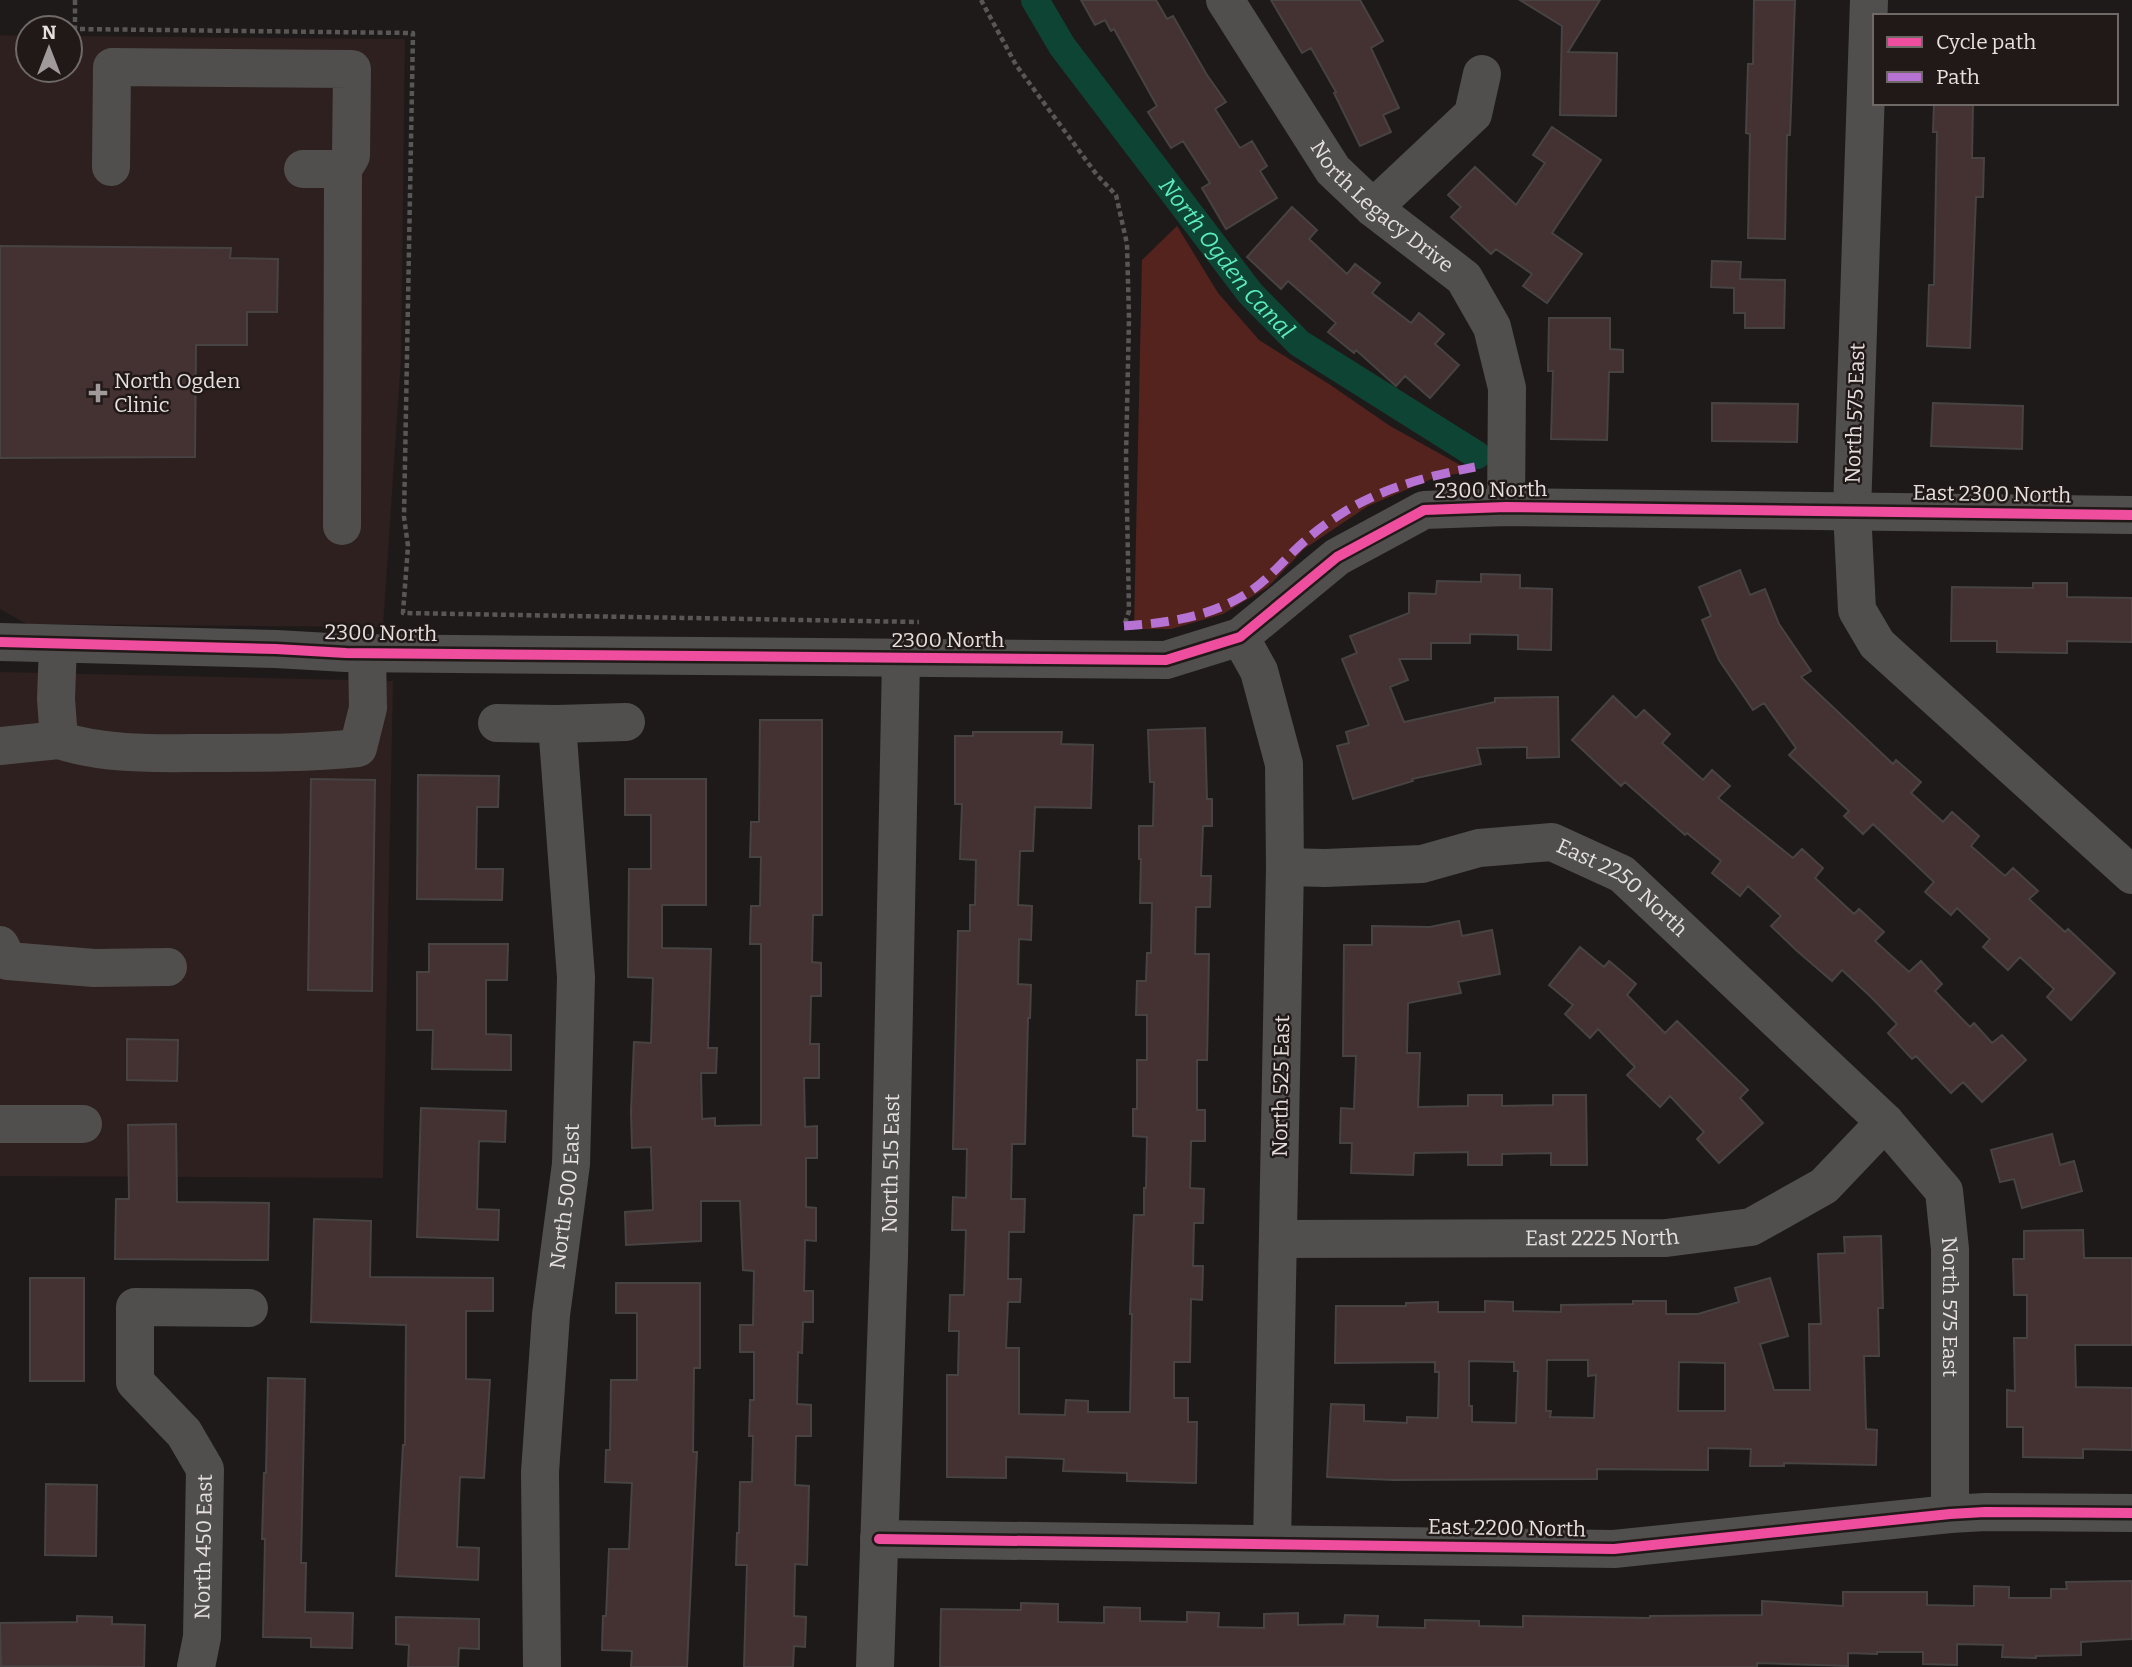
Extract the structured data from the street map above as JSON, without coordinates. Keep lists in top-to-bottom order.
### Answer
{
  "streets": {
    "street": [
      "North Legacy Drive",
      "North 575 East",
      "2300 North",
      "East 2300 North",
      "East 2250 North",
      "North 525 East",
      "North 515 East",
      "North 500 East",
      "East 2225 North",
      "East 2200 North",
      "North 450 East"
    ]
  },
  "crossings": [
    ["North Legacy Drive", "2300 North"],
    ["North 575 East", "2300 North"],
    ["North 575 East", "East 2300 North"],
    ["North 575 East", "East 2250 North"],
    ["North 575 East", "East 2225 North"],
    ["North 575 East", "East 2200 North"],
    ["2300 North", "East 2300 North"],
    ["2300 North", "North 525 East"],
    ["2300 North", "North 515 East"],
    ["East 2250 North", "North 525 East"],
    ["East 2250 North", "East 2225 North"],
    ["North 525 East", "East 2225 North"],
    ["North 525 East", "East 2200 North"],
    ["North 515 East", "East 2200 North"]
  ],
  "water": ["North Ogden Canal"],
  "places": {
    "health": ["North Ogden Clinic"]
  },
  "legend": ["Cycle path", "Path"],
  "north": "top"
}
